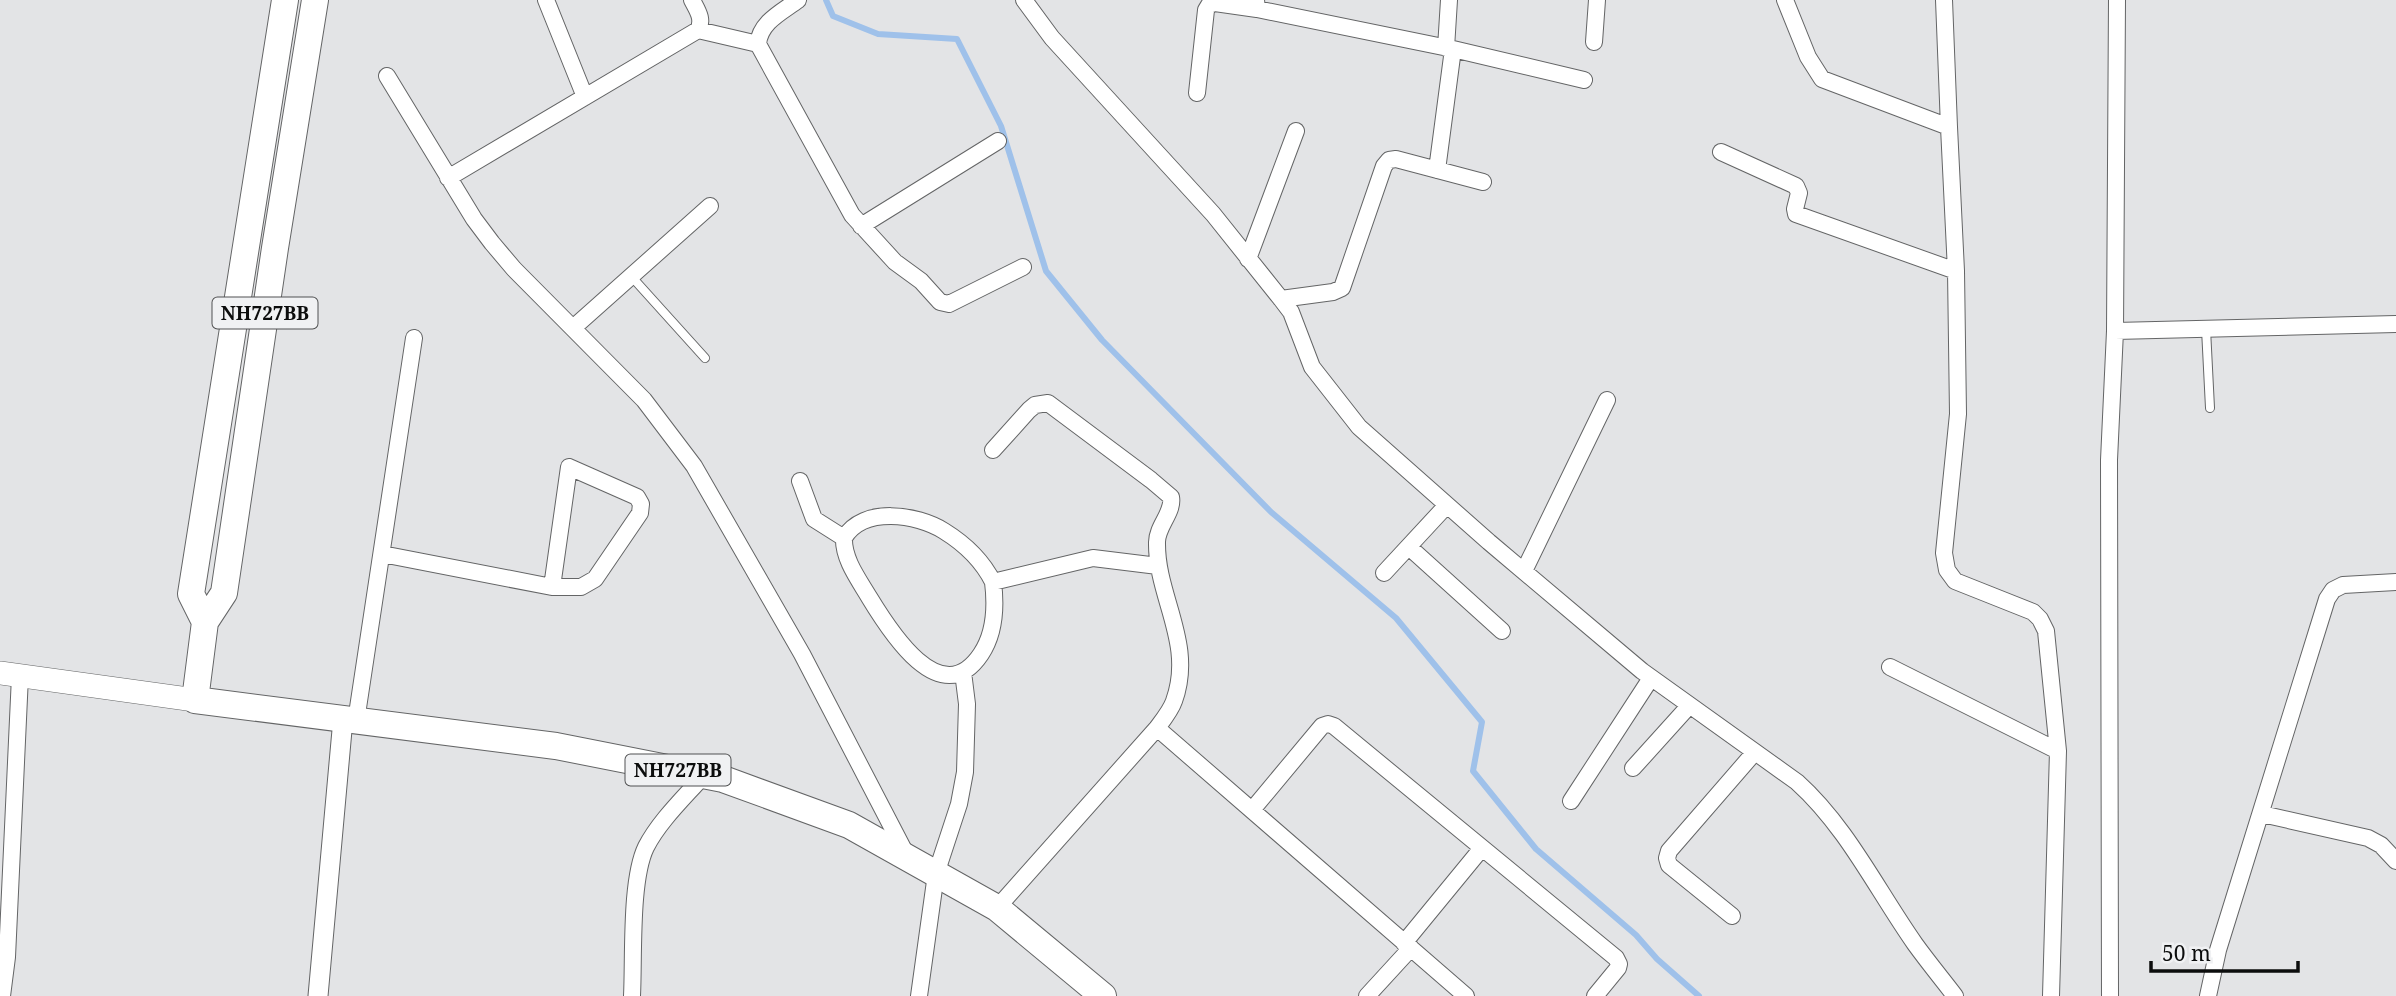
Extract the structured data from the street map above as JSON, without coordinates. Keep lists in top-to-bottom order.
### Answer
{
  "streets": {
    "highway": ["NH727BB"]
  },
  "scale_bar": "50 m"
}
